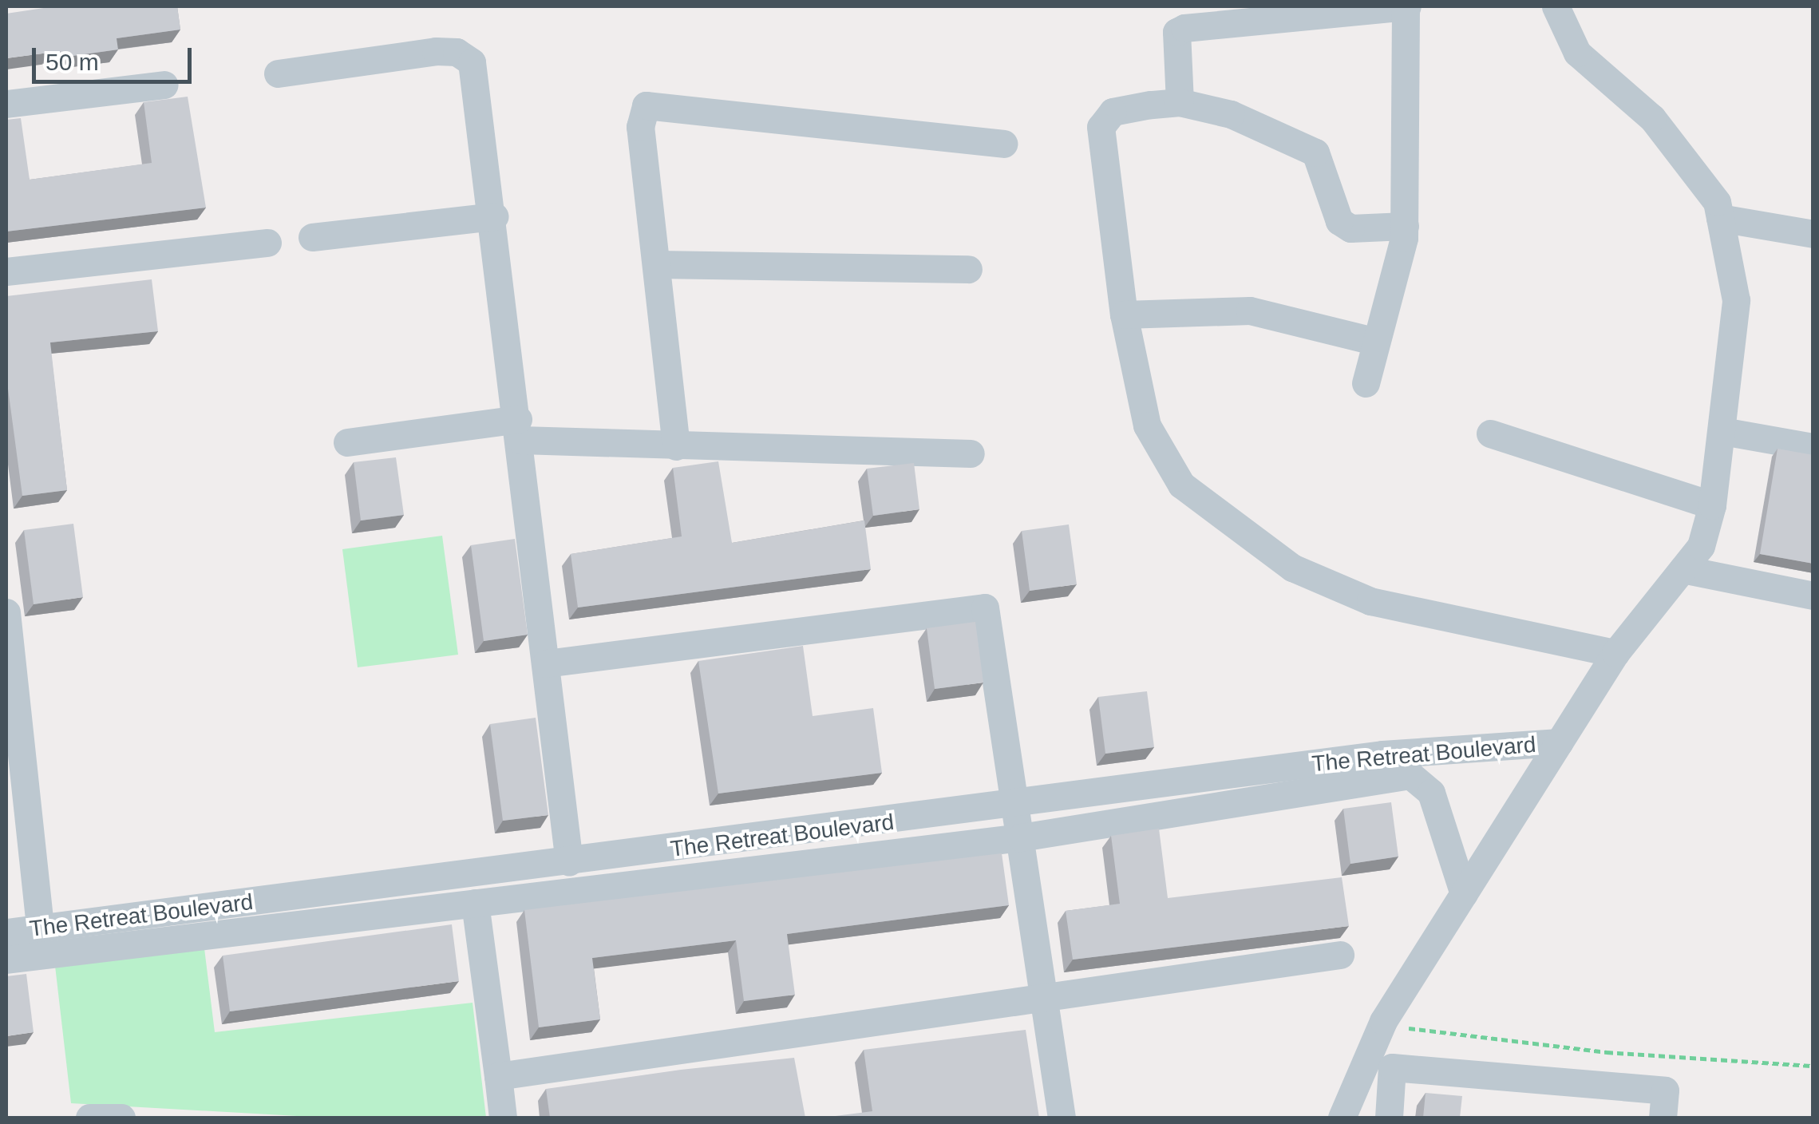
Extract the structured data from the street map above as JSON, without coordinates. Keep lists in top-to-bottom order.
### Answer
{
  "streets": {
    "street": ["The Retreat Boulevard"]
  },
  "scale_bar": "50 m"
}
